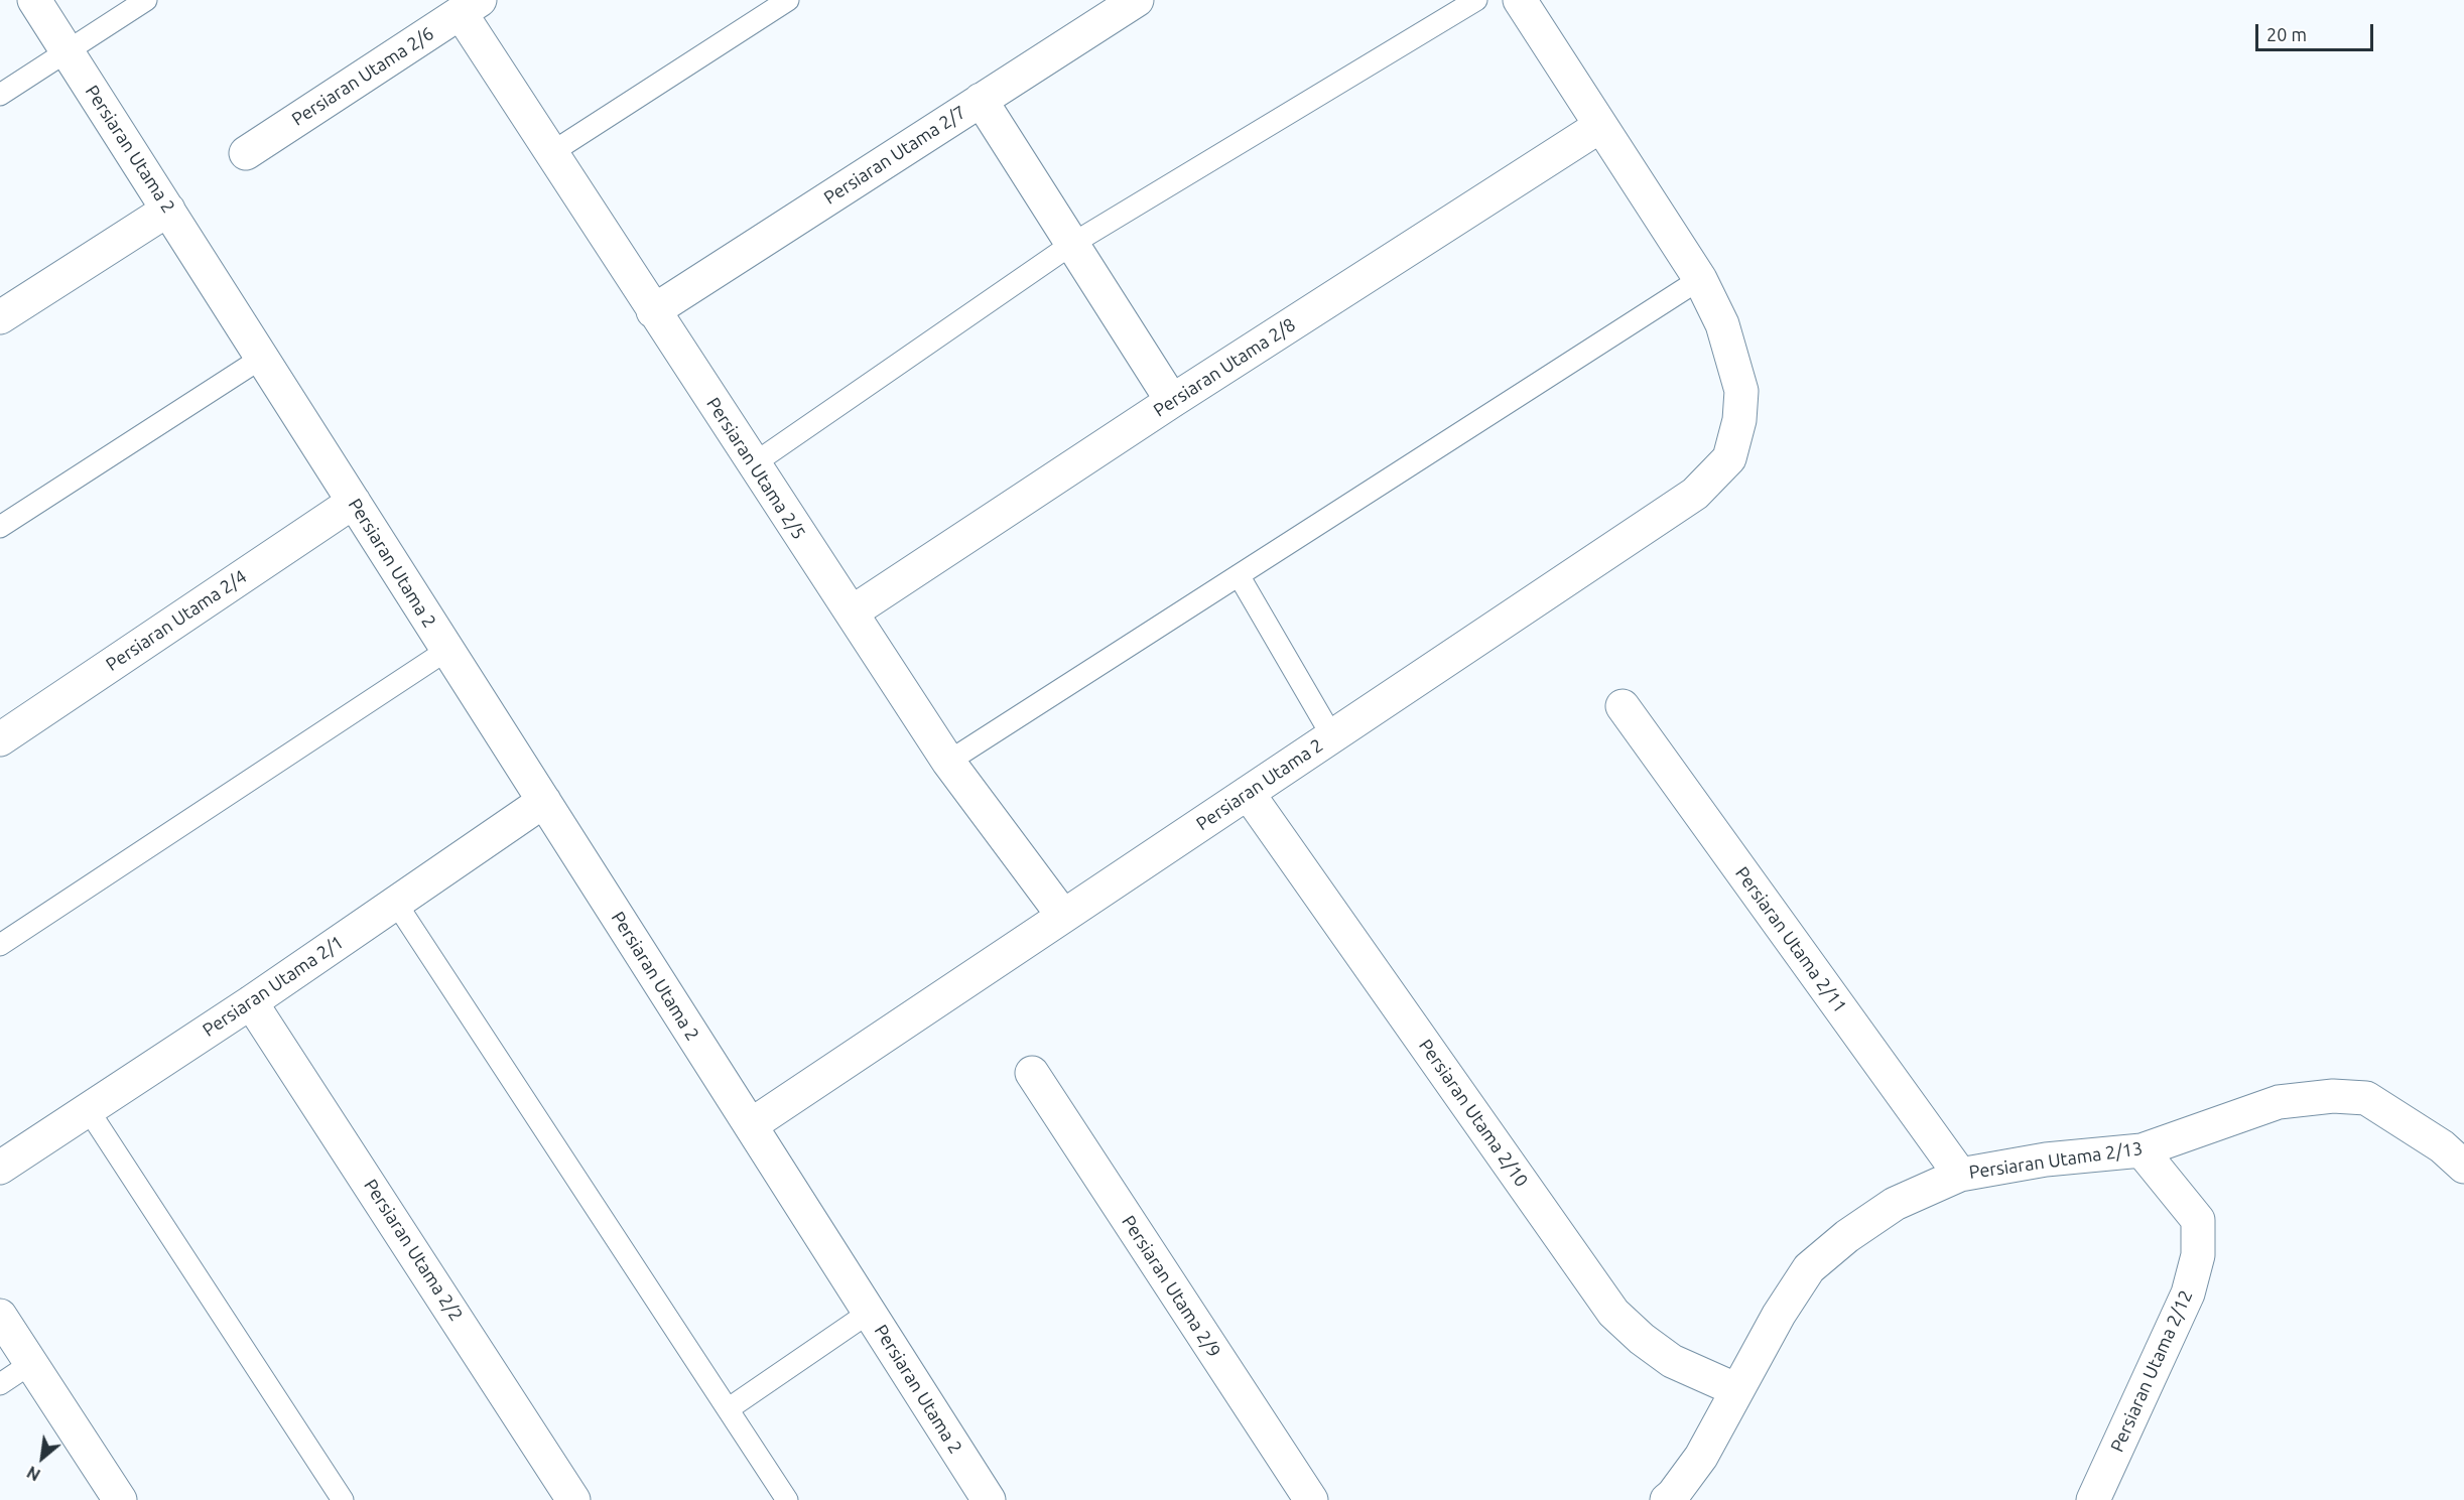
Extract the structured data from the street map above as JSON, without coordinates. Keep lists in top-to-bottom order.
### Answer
{
  "streets": {
    "street": [
      "Persiaran Utama 2/6",
      "Persiaran Utama 2",
      "Persiaran Utama 2/7",
      "Persiaran Utama 2/8",
      "Persiaran Utama 2/5",
      "Persiaran Utama 2/4",
      "Persiaran Utama 2/11",
      "Persiaran Utama 2/1",
      "Persiaran Utama 2/10",
      "Persiaran Utama 2/13",
      "Persiaran Utama 2/2",
      "Persiaran Utama 2/9",
      "Persiaran Utama 2/12"
    ]
  },
  "crossings": [
    ["Persiaran Utama 2/6", "Persiaran Utama 2/5"],
    ["Persiaran Utama 2", "Persiaran Utama 2/8"],
    ["Persiaran Utama 2", "Persiaran Utama 2/5"],
    ["Persiaran Utama 2", "Persiaran Utama 2/4"],
    ["Persiaran Utama 2", "Persiaran Utama 2/1"],
    ["Persiaran Utama 2", "Persiaran Utama 2/10"],
    ["Persiaran Utama 2/7", "Persiaran Utama 2/5"],
    ["Persiaran Utama 2/8", "Persiaran Utama 2/5"],
    ["Persiaran Utama 2/11", "Persiaran Utama 2/13"],
    ["Persiaran Utama 2/1", "Persiaran Utama 2/2"],
    ["Persiaran Utama 2/10", "Persiaran Utama 2/13"],
    ["Persiaran Utama 2/13", "Persiaran Utama 2/12"]
  ],
  "scale_bar": "20 m",
  "north": "bottom left"
}
